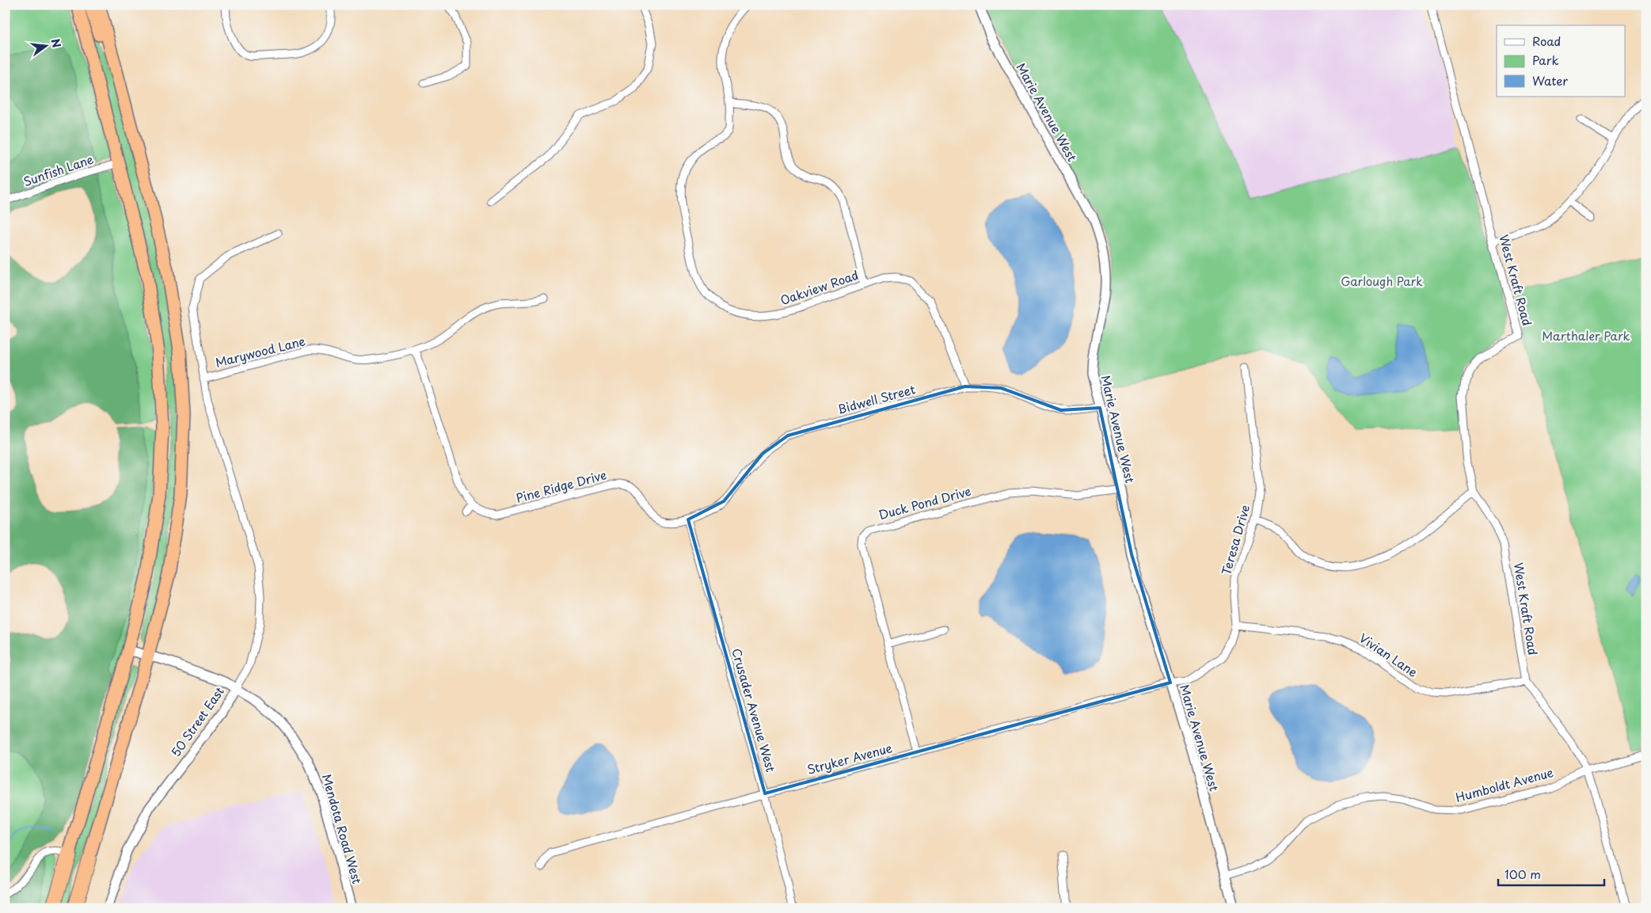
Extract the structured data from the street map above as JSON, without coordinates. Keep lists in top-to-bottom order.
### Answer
{
  "streets": {
    "street": [
      "Marie Avenue West",
      "Sunfish Lane",
      "West Kraft Road",
      "Oakview Road",
      "Marywood Lane",
      "Bidwell Street",
      "Pine Ridge Drive",
      "Duck Pond Drive",
      "Teresa Drive",
      "Vivian Lane",
      "Crusader Avenue West",
      "50 Street East",
      "Stryker Avenue",
      "Humboldt Avenue",
      "Mendota Road West"
    ]
  },
  "crossings": [
    ["Marie Avenue West", "Bidwell Street"],
    ["Marie Avenue West", "Duck Pond Drive"],
    ["Marie Avenue West", "Teresa Drive"],
    ["Marie Avenue West", "Stryker Avenue"],
    ["Marie Avenue West", "Humboldt Avenue"],
    ["West Kraft Road", "Vivian Lane"],
    ["West Kraft Road", "Humboldt Avenue"],
    ["Oakview Road", "Bidwell Street"],
    ["Marywood Lane", "Pine Ridge Drive"],
    ["Marywood Lane", "50 Street East"],
    ["Bidwell Street", "Pine Ridge Drive"],
    ["Bidwell Street", "Crusader Avenue West"],
    ["Pine Ridge Drive", "Crusader Avenue West"],
    ["Duck Pond Drive", "Stryker Avenue"],
    ["Teresa Drive", "Vivian Lane"],
    ["Teresa Drive", "Stryker Avenue"],
    ["Crusader Avenue West", "Stryker Avenue"],
    ["50 Street East", "Mendota Road West"]
  ],
  "parks": ["Garlough Park", "Marthaler Park"],
  "legend": ["Road", "Park", "Water"],
  "scale_bar": "100 m",
  "north": "right"
}
